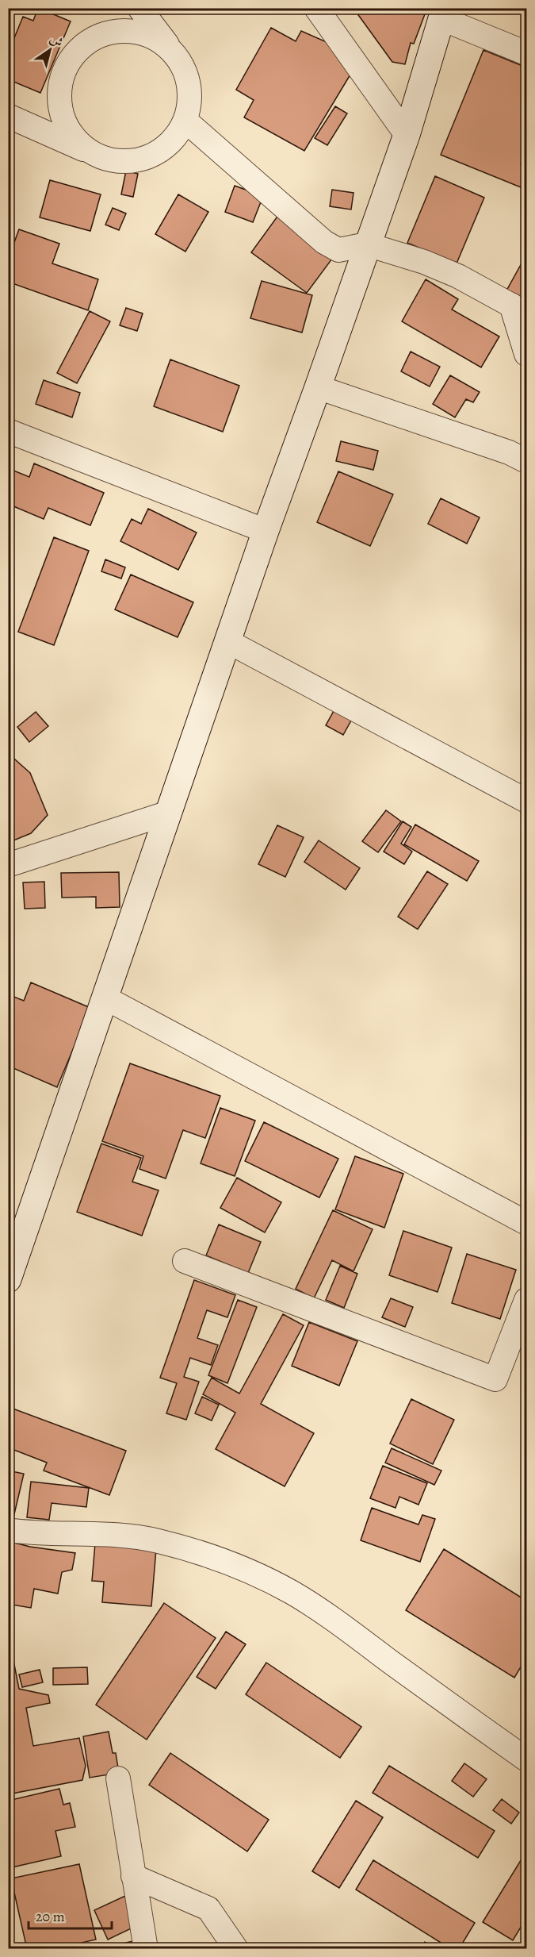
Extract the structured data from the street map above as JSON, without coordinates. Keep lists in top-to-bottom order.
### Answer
{
  "scale_bar": "20 m",
  "north": "top right"
}
